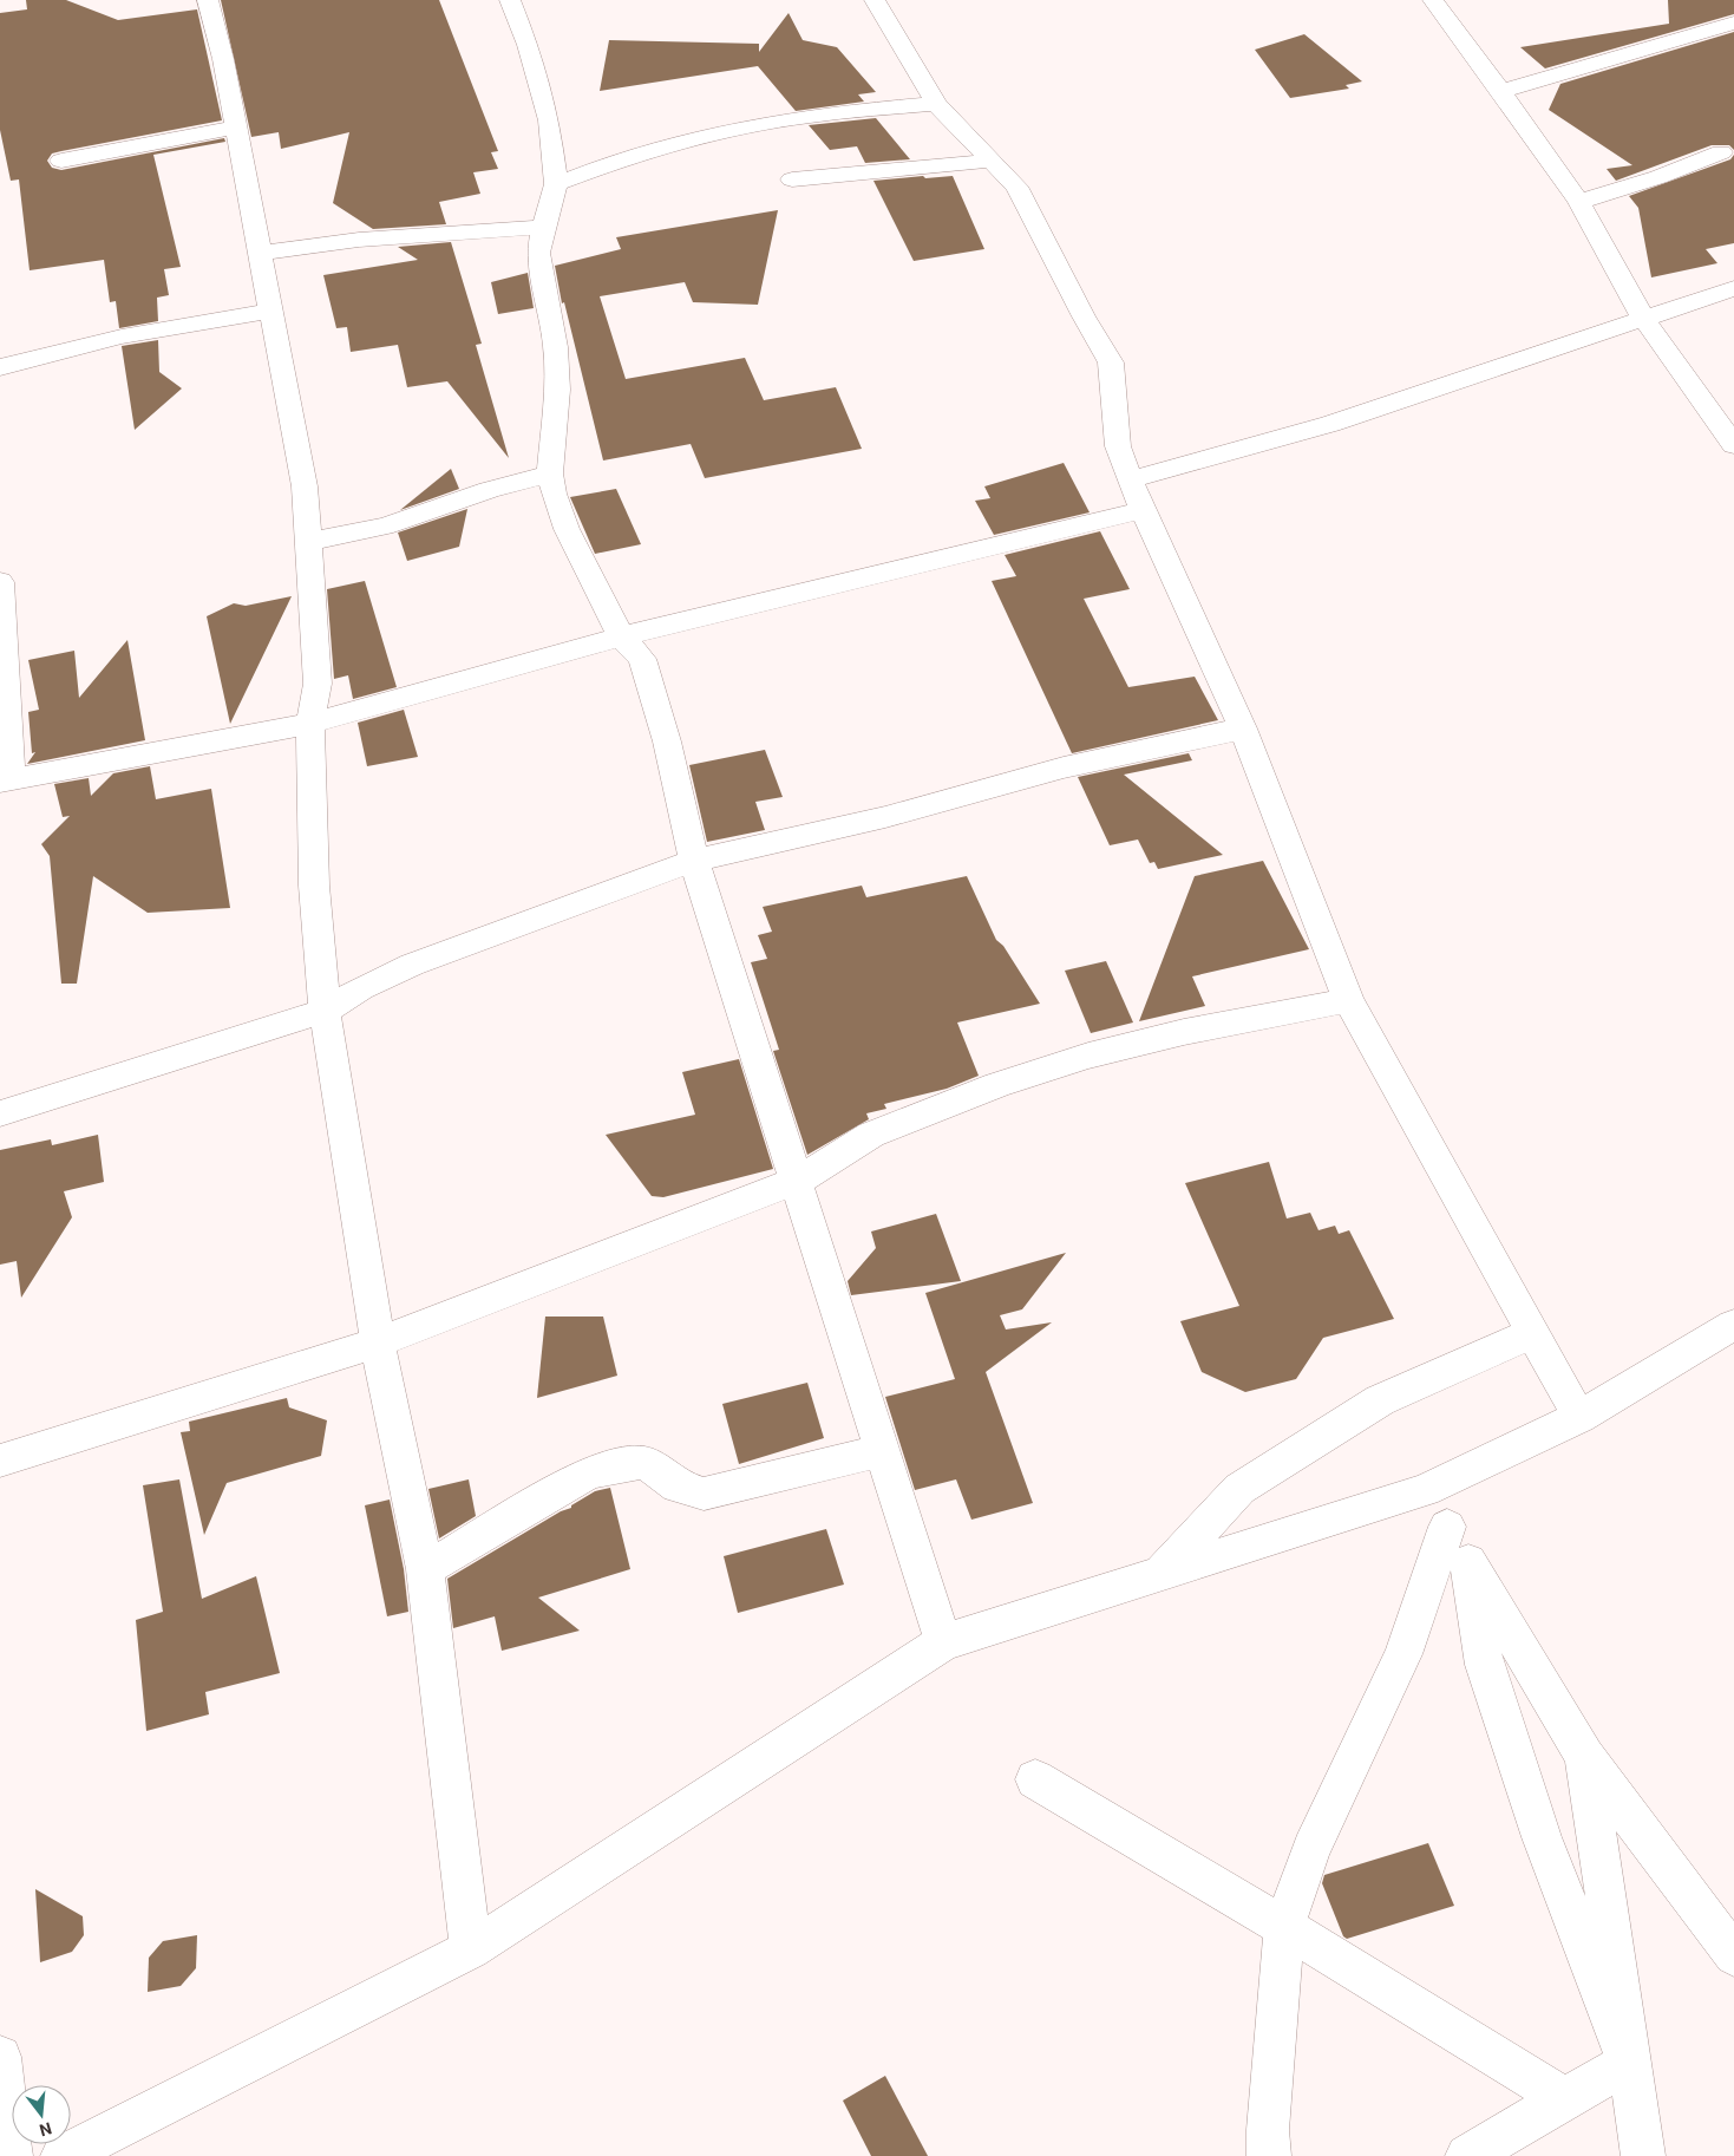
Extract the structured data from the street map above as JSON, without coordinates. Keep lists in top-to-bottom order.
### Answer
{
  "north": "bottom"
}
